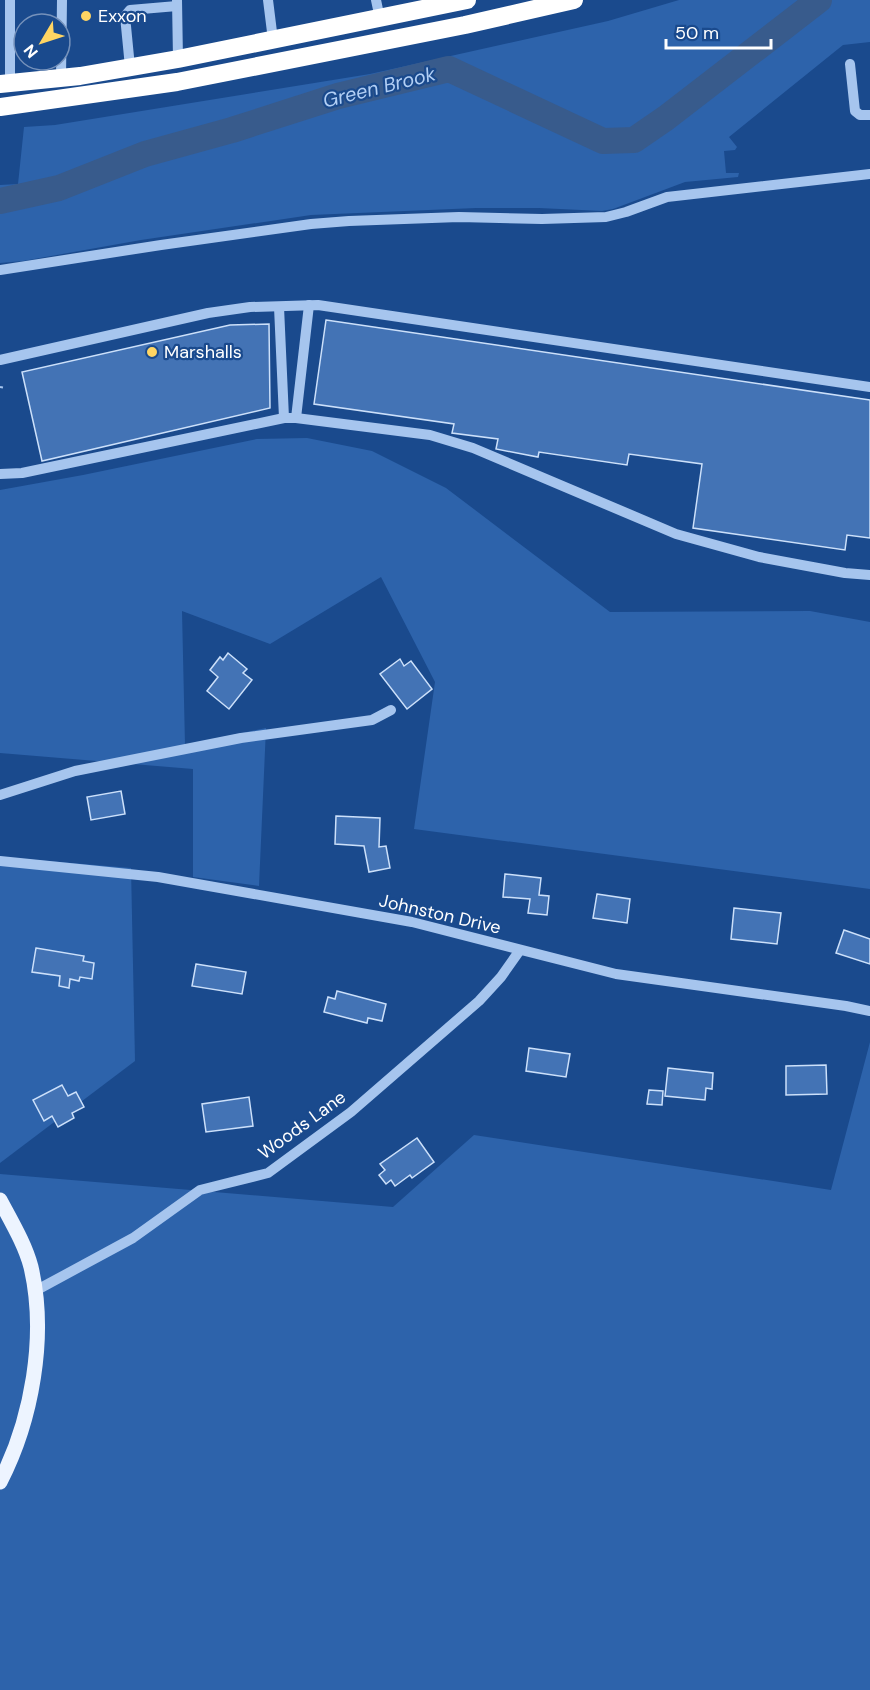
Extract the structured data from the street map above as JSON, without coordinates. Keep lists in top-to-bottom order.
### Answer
{
  "streets": {
    "street": ["Johnston Drive", "Woods Lane"]
  },
  "crossings": [
    ["Johnston Drive", "Woods Lane"]
  ],
  "water": ["Green Brook"],
  "places": ["Exxon", "Marshalls"],
  "scale_bar": "50 m",
  "north": "bottom left"
}
